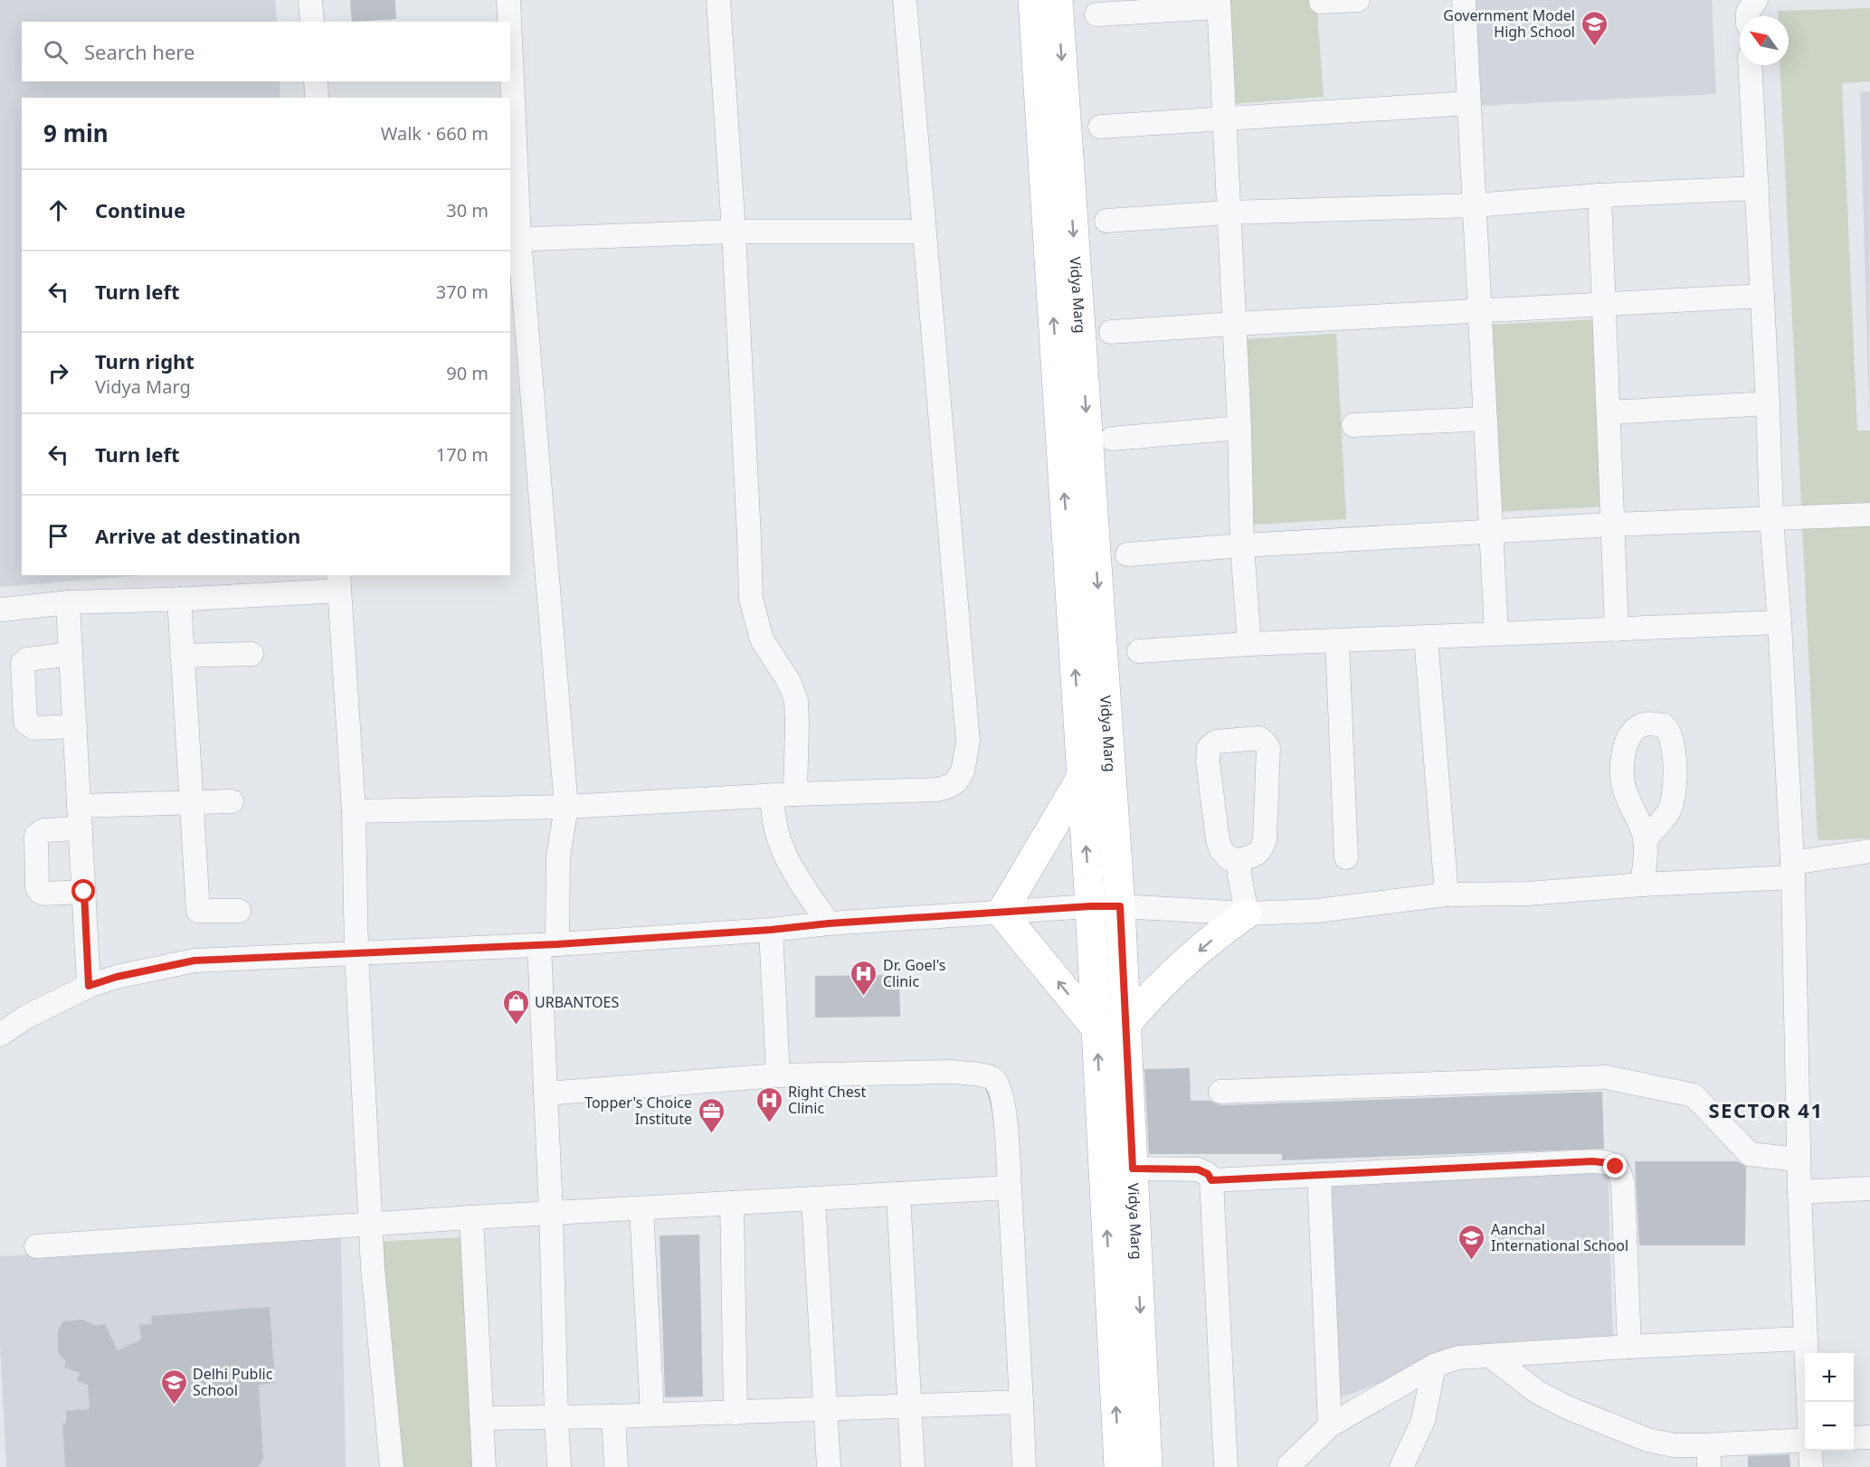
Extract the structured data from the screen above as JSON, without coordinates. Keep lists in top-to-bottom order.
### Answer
{
  "streets": {
    "main road": ["Vidya Marg"]
  },
  "districts": ["SECTOR 41"],
  "places": {
    "school or university": ["Government Model High School", "Aanchal International School", "Delhi Public School"],
    "hospital": ["Dr. Goel's Clinic", "Right Chest Clinic"],
    "shop": ["URBANTOES"],
    "office": ["Topper's Choice Institute"]
  },
  "north": "top left",
  "page": {
    "search": "Search here",
    "heading": ["9 min", "Walk · 660 m"],
    "list": [
      ["Continue", "30 m"],
      ["Turn left", "370 m"],
      ["Turn right", "Vidya Marg", "90 m"],
      ["Turn left", "170 m"],
      "Arrive at destination"
    ],
    "map_buttons": ["+", "−"]
  }
}
